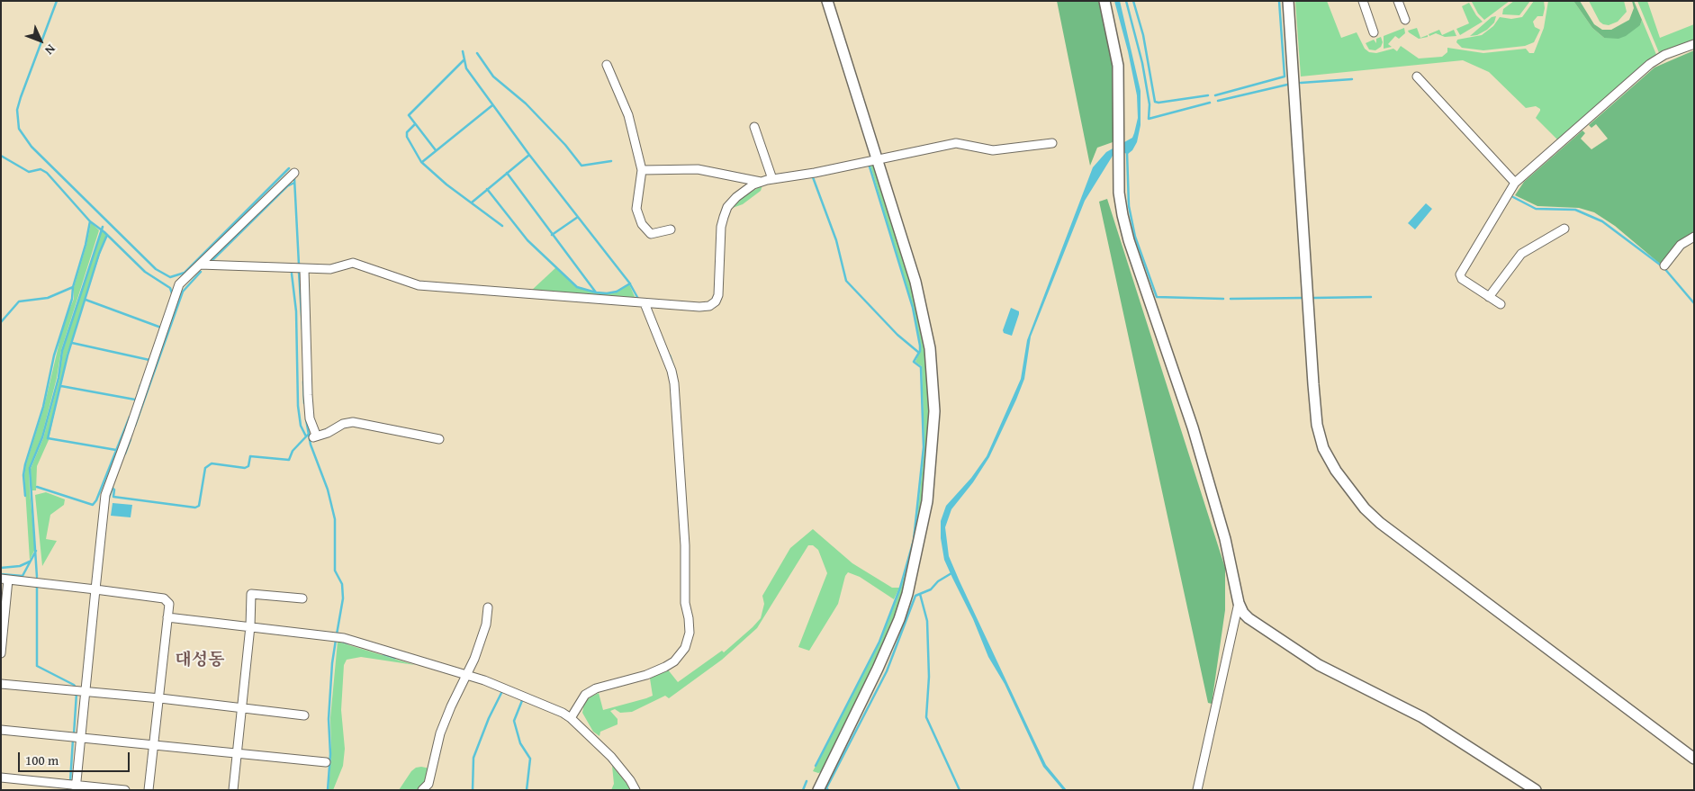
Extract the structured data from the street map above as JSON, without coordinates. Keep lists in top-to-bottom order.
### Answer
{
  "districts": ["대성동"],
  "scale_bar": "100 m",
  "north": "bottom right"
}
